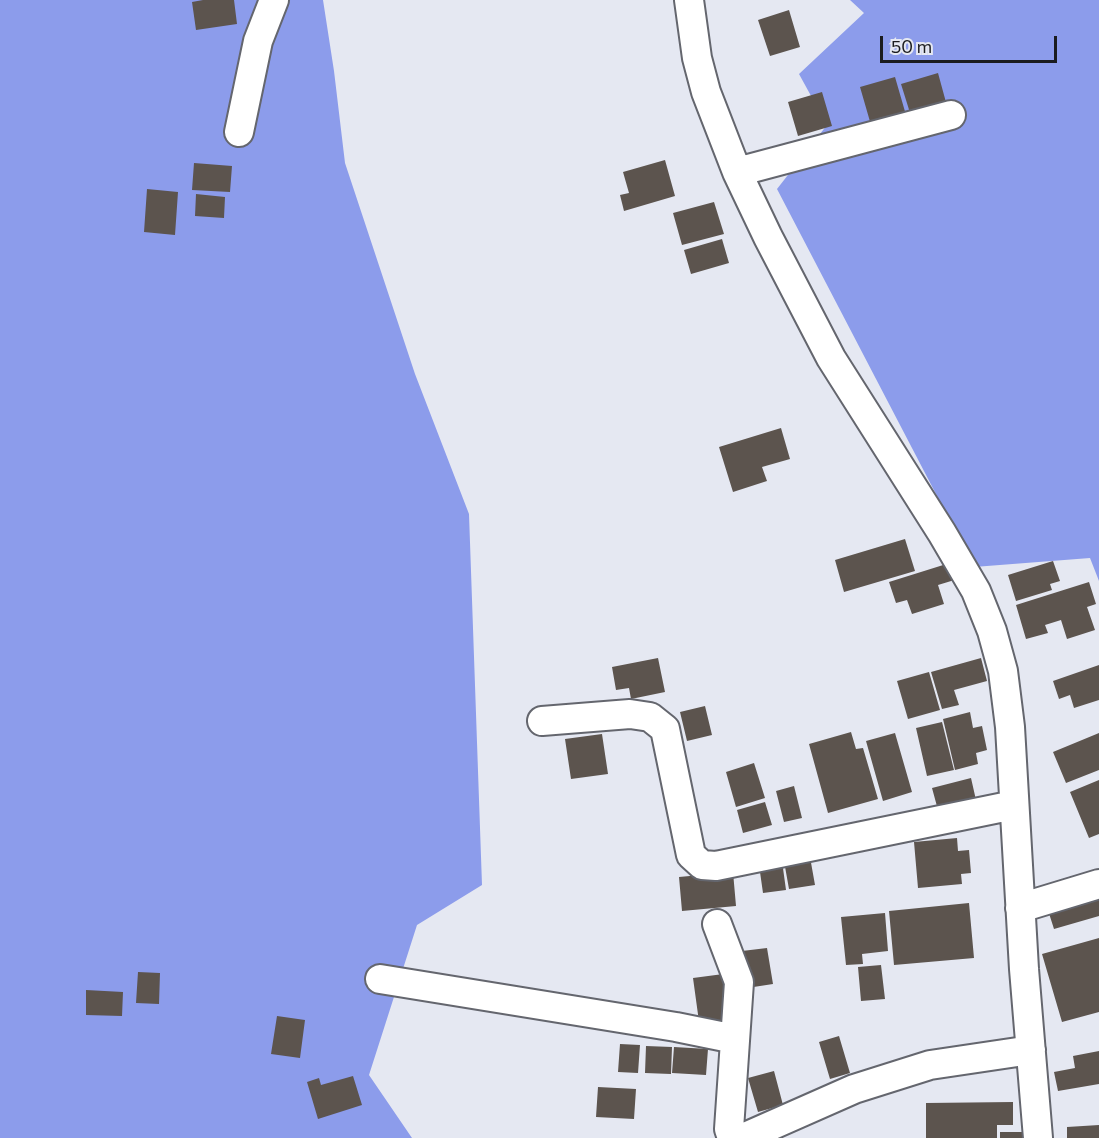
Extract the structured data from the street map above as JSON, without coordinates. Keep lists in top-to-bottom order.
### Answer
{
  "scale_bar": "50 m"
}
